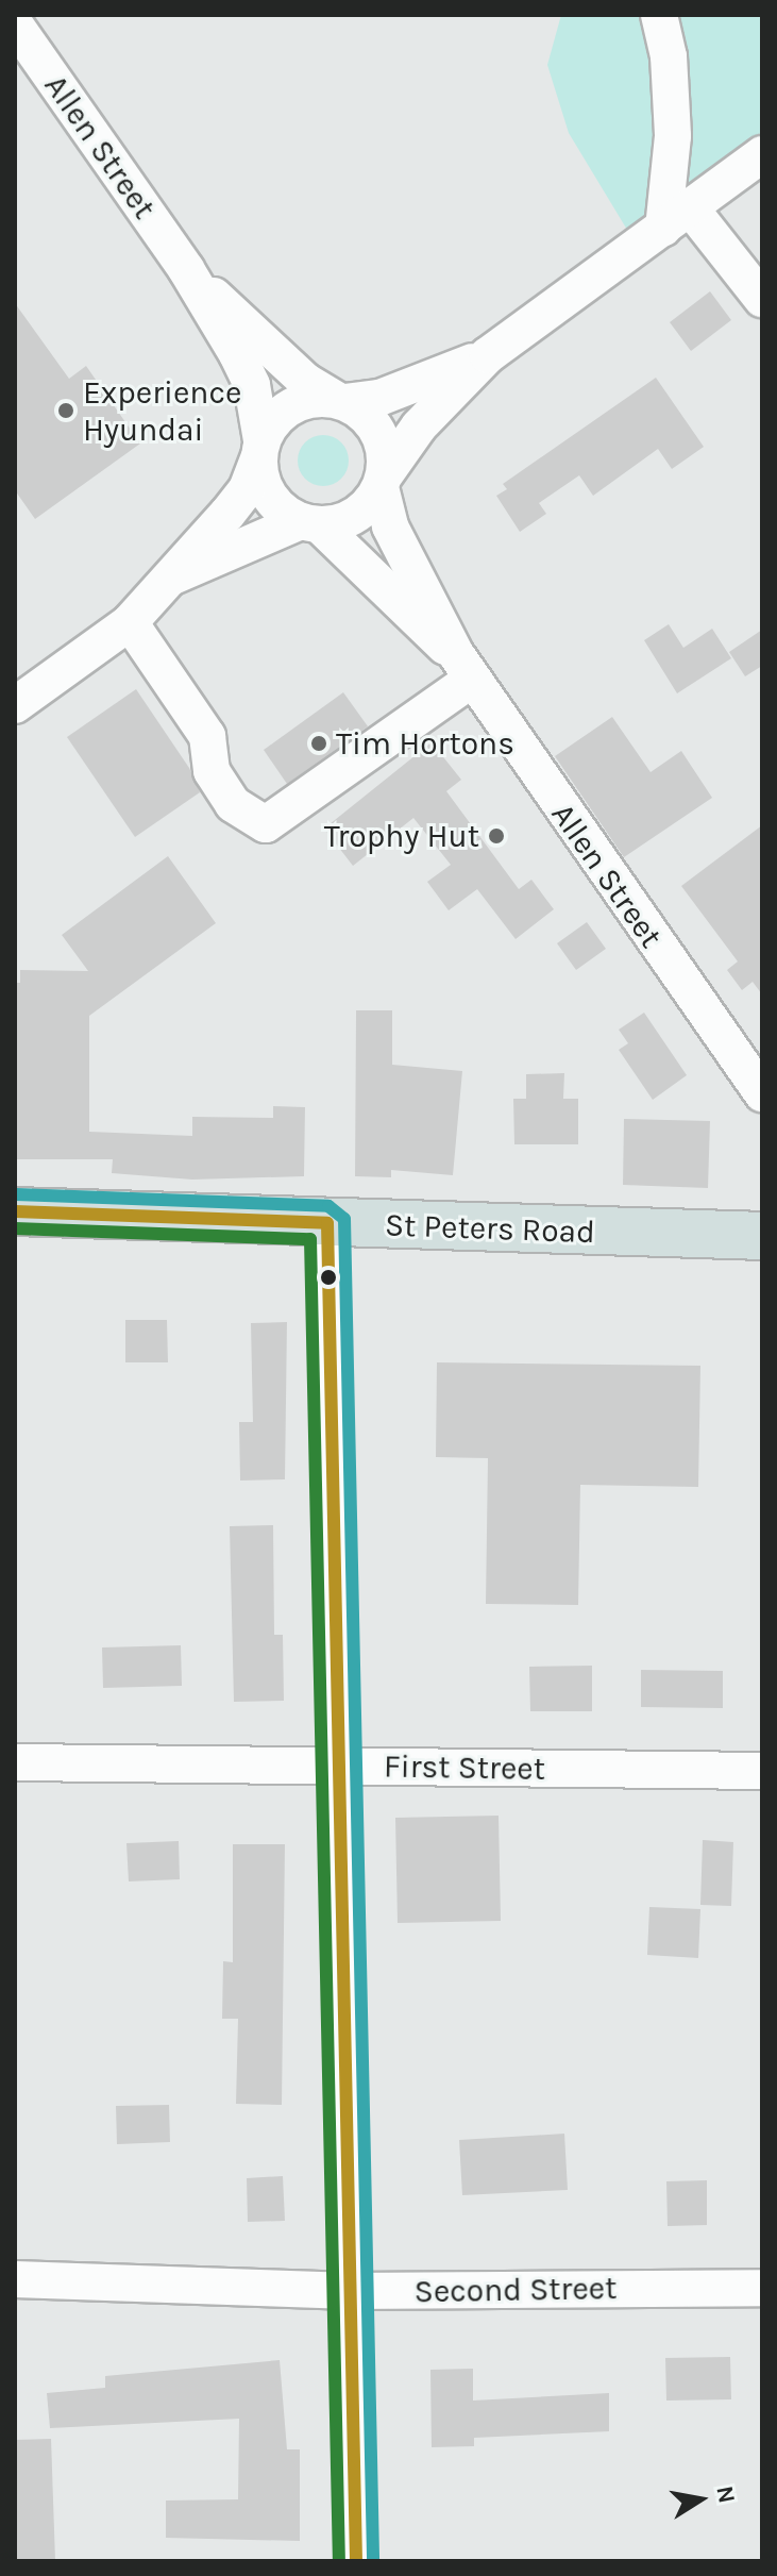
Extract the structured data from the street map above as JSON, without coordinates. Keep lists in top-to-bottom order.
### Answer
{
  "streets": {
    "main road": ["St Peters Road"],
    "street": ["Allen Street", "First Street", "Second Street"]
  },
  "places": ["Experience Hyundai", "Tim Hortons", "Trophy Hut"],
  "north": "right"
}
